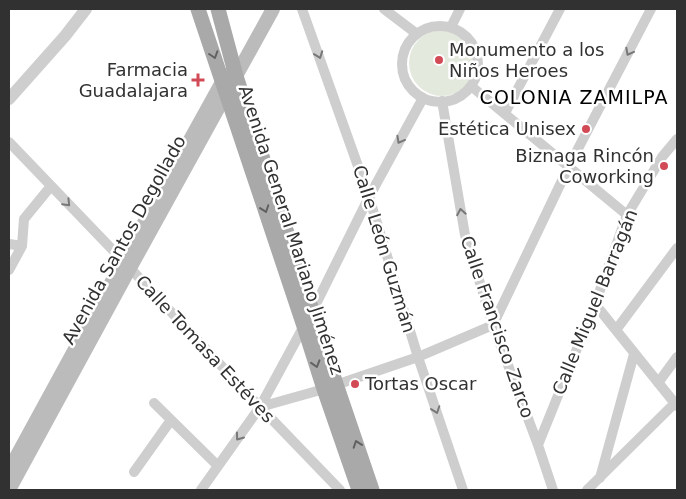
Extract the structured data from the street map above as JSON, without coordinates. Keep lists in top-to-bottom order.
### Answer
{
  "streets": {
    "main road": ["Avenida General Mariano Jiménez", "Avenida Santos Degollado"],
    "street": [
      "Calle León Guzmán",
      "Calle Miguel Barragán",
      "Calle Francisco Zarco",
      "Calle Tomasa Estéves"
    ]
  },
  "crossings": [
    ["Avenida General Mariano Jiménez", "Avenida Santos Degollado"],
    ["Avenida Santos Degollado", "Calle Tomasa Estéves"],
    ["Calle Miguel Barragán", "Calle Francisco Zarco"]
  ],
  "one_way": ["Calle León Guzmán", "Calle Francisco Zarco"],
  "districts": ["COLONIA ZAMILPA"],
  "places": {
    "other": [
      "Monumento a los Niños Heroes",
      "Estética Unisex",
      "Biznaga Rincón Coworking",
      "Tortas Oscar"
    ],
    "health": ["Farmacia Guadalajara"]
  }
}
